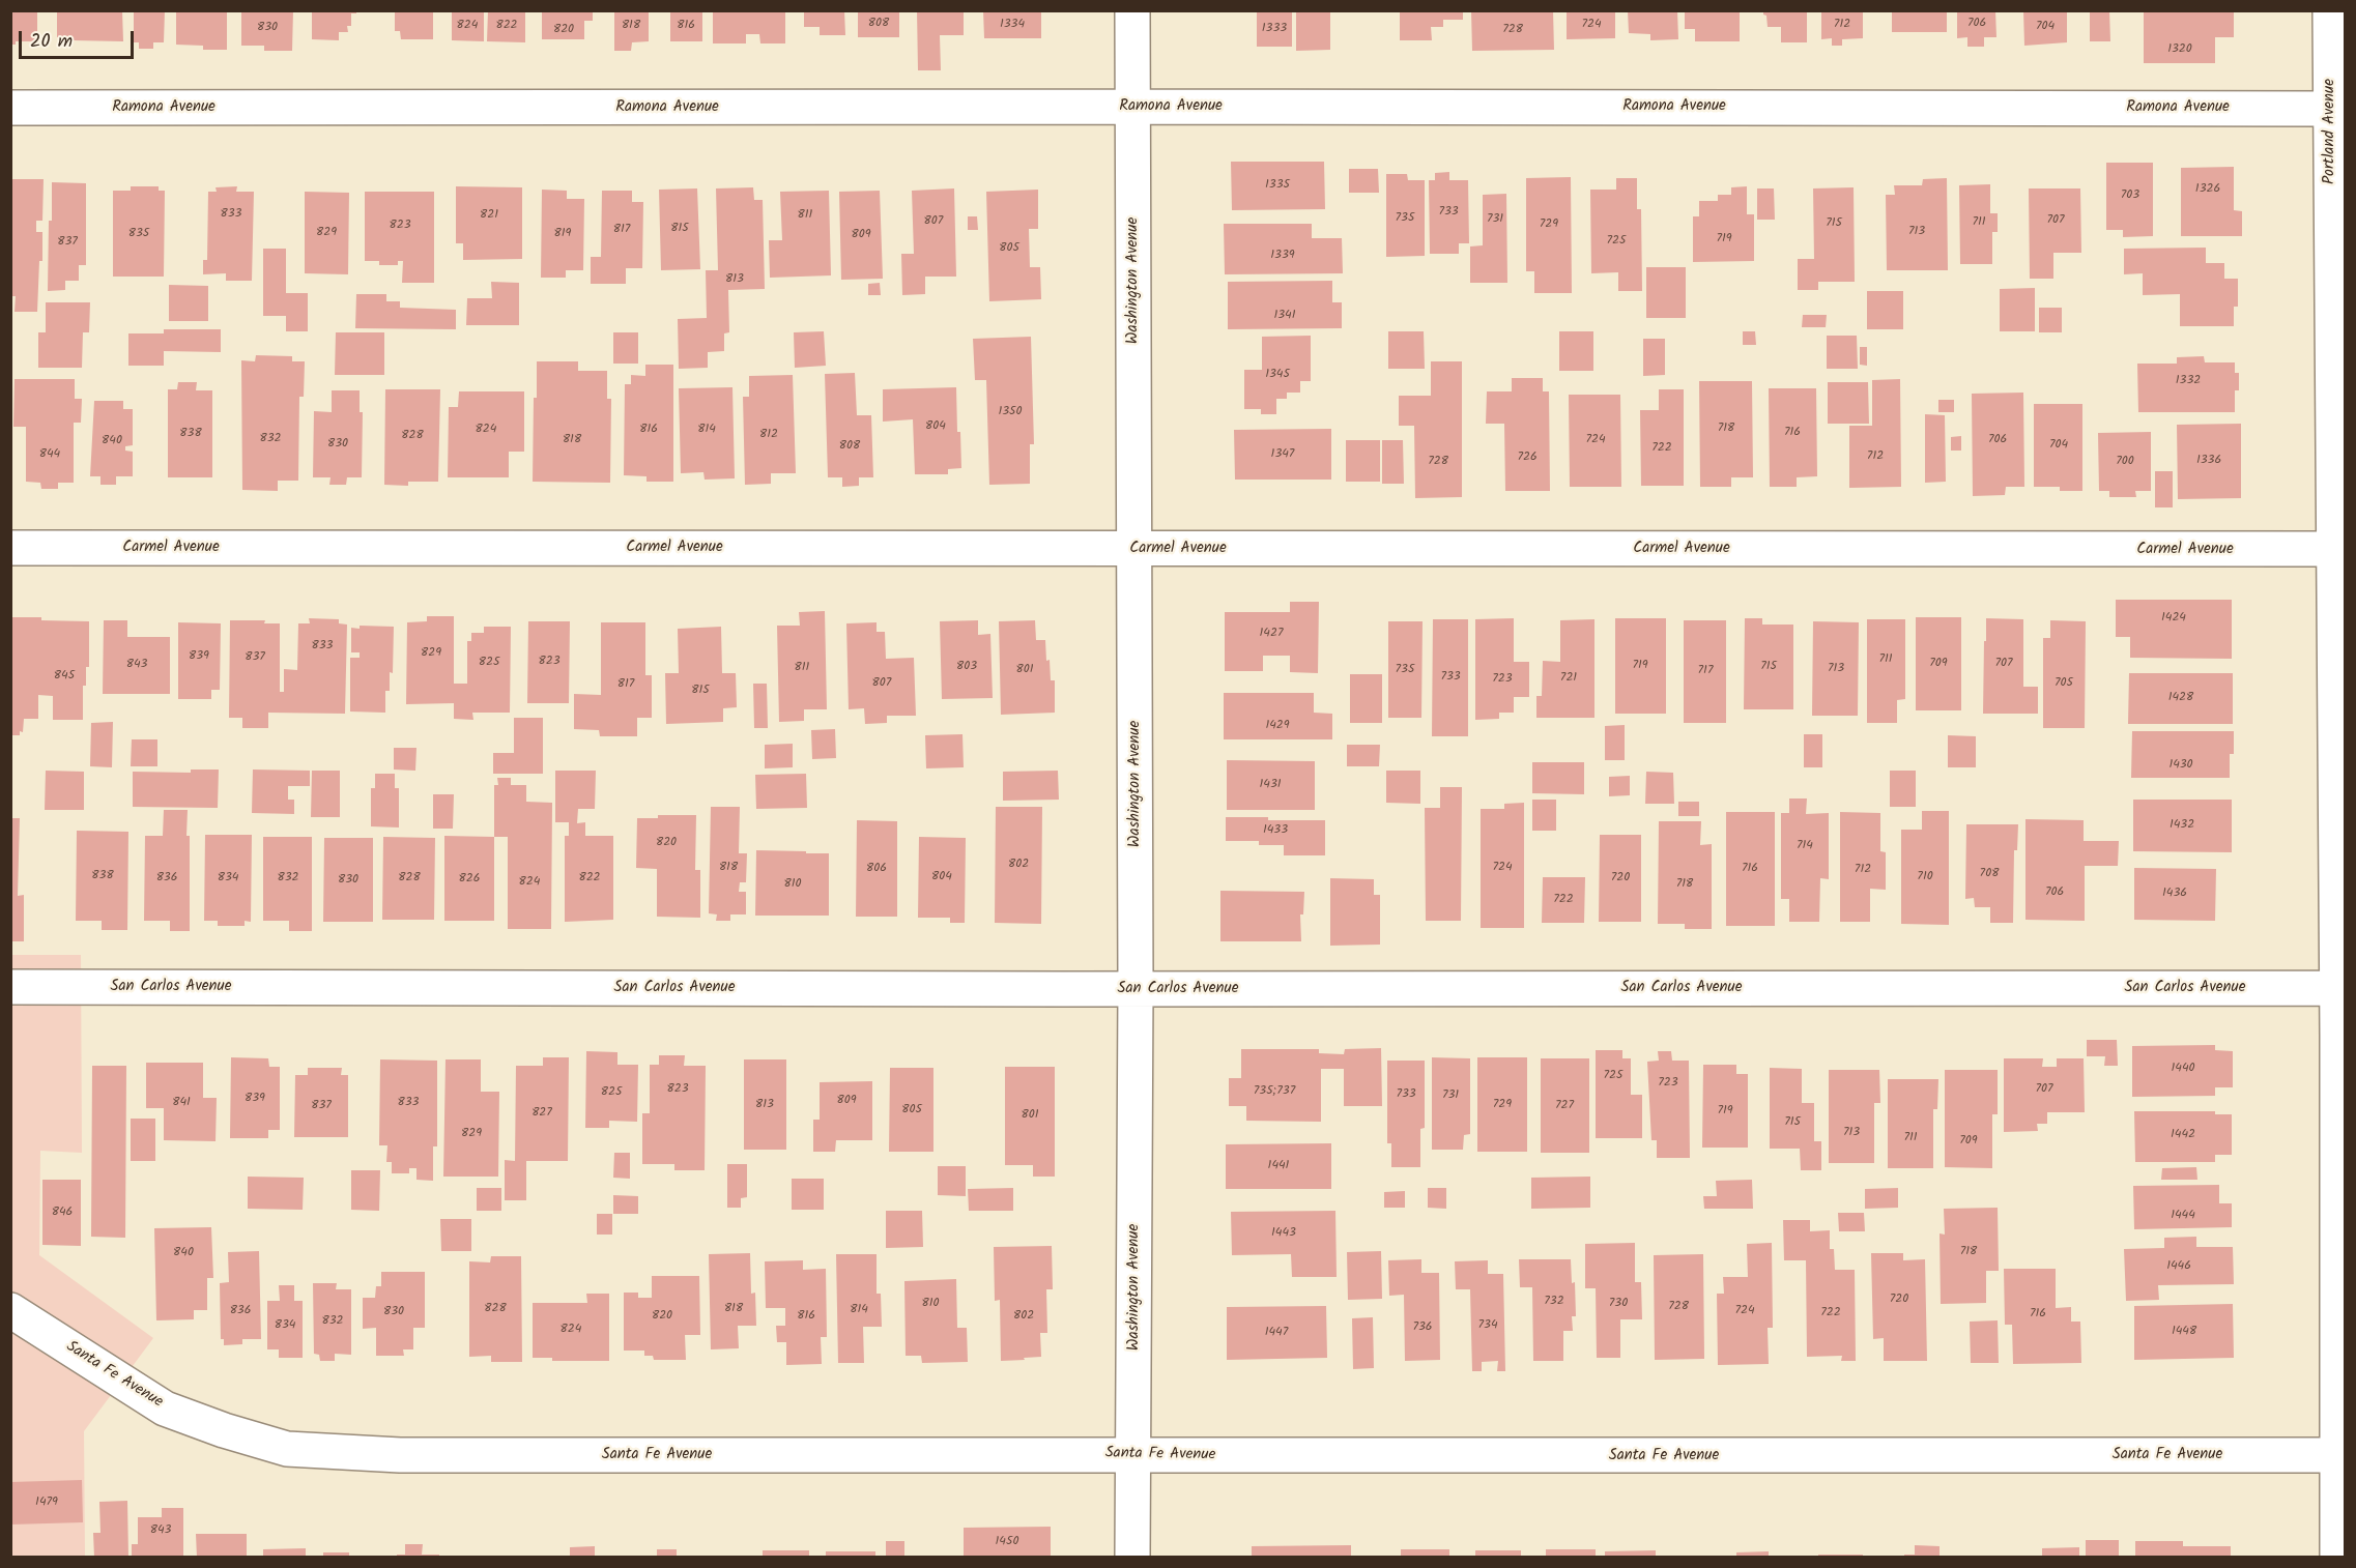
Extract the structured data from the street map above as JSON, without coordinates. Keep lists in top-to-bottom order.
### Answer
{
  "streets": {
    "street": [
      "Ramona Avenue",
      "Portland Avenue",
      "Washington Avenue",
      "Carmel Avenue",
      "San Carlos Avenue",
      "Santa Fe Avenue"
    ]
  },
  "crossings": [
    ["Ramona Avenue", "Portland Avenue"],
    ["Ramona Avenue", "Washington Avenue"],
    ["Portland Avenue", "Carmel Avenue"],
    ["Portland Avenue", "San Carlos Avenue"],
    ["Portland Avenue", "Santa Fe Avenue"],
    ["Washington Avenue", "Carmel Avenue"],
    ["Washington Avenue", "San Carlos Avenue"],
    ["Washington Avenue", "Santa Fe Avenue"]
  ],
  "house_numbers": [
    "808",
    "706",
    "1334",
    "724",
    "712",
    "824",
    "822",
    "818",
    "816",
    "704",
    "830",
    "1333",
    "820",
    "728",
    "1320",
    "1335",
    "1326",
    "703",
    "733",
    "833",
    "821",
    "811",
    "735",
    "731",
    "707",
    "807",
    "711",
    "715",
    "729",
    "823",
    "815",
    "817",
    "713",
    "829",
    "835",
    "819",
    "809",
    "719",
    "725",
    "837",
    "805",
    "1339",
    "813",
    "1341",
    "1345",
    "1332",
    "1350",
    "804",
    "718",
    "824",
    "816",
    "814",
    "716",
    "838",
    "812",
    "828",
    "832",
    "818",
    "724",
    "706",
    "840",
    "830",
    "704",
    "808",
    "722",
    "844",
    "1347",
    "712",
    "726",
    "1336",
    "728",
    "700",
    "1424",
    "1427",
    "833",
    "829",
    "839",
    "837",
    "711",
    "823",
    "825",
    "709",
    "707",
    "843",
    "719",
    "803",
    "715",
    "811",
    "713",
    "801",
    "735",
    "717",
    "845",
    "733",
    "721",
    "723",
    "807",
    "705",
    "817",
    "815",
    "1428",
    "1429",
    "1430",
    "1431",
    "1432",
    "1433",
    "820",
    "714",
    "802",
    "818",
    "724",
    "806",
    "716",
    "712",
    "708",
    "838",
    "804",
    "710",
    "836",
    "834",
    "832",
    "828",
    "822",
    "720",
    "826",
    "830",
    "824",
    "810",
    "718",
    "706",
    "1436",
    "722",
    "1440",
    "725",
    "723",
    "823",
    "707",
    "735;737",
    "825",
    "733",
    "731",
    "839",
    "809",
    "841",
    "833",
    "813",
    "729",
    "837",
    "727",
    "805",
    "719",
    "827",
    "801",
    "715",
    "713",
    "829",
    "1442",
    "711",
    "709",
    "1441",
    "846",
    "1444",
    "1443",
    "718",
    "840",
    "1446",
    "720",
    "732",
    "810",
    "730",
    "728",
    "828",
    "818",
    "814",
    "836",
    "724",
    "830",
    "722",
    "716",
    "820",
    "816",
    "802",
    "832",
    "834",
    "734",
    "736",
    "824",
    "1448",
    "1447",
    "1479",
    "843",
    "1450"
  ],
  "scale_bar": "20 m"
}
